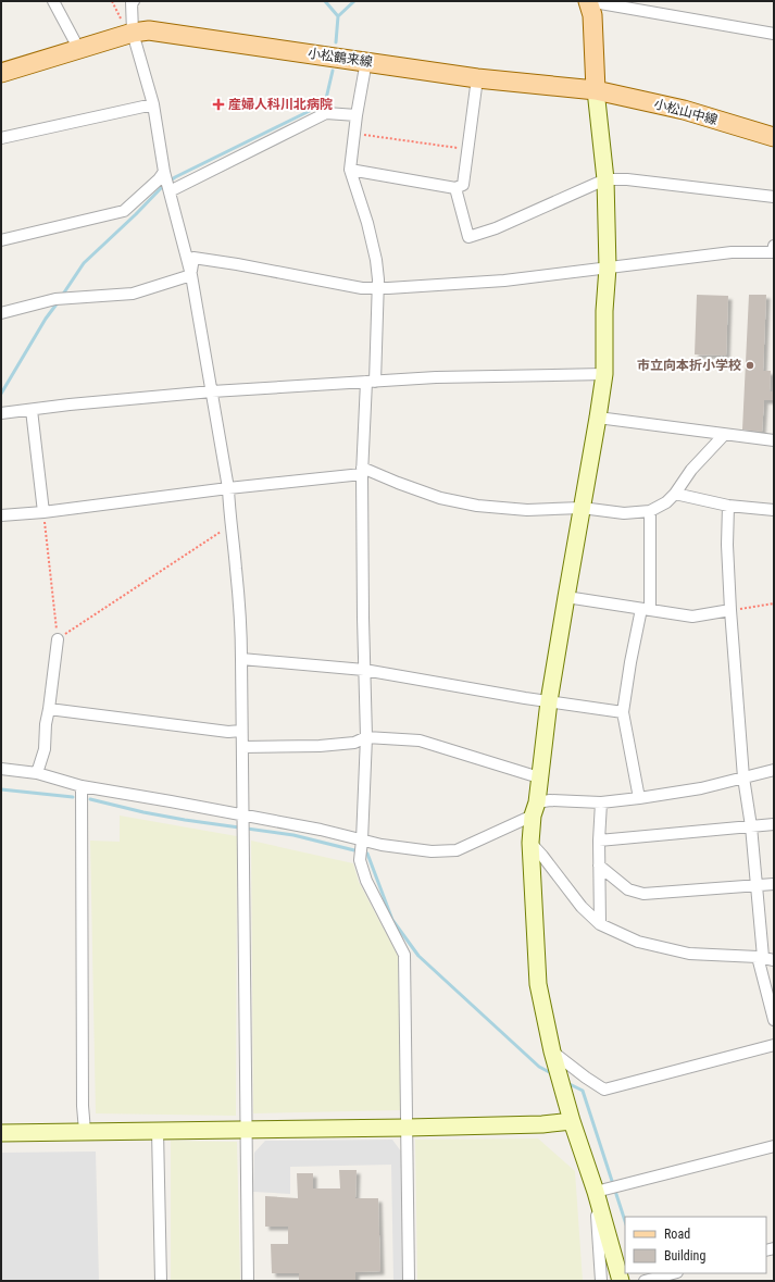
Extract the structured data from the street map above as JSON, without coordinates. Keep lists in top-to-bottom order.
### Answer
{
  "streets": {
    "main road": ["小松鶴来線", "小松山中線"]
  },
  "crossings": [
    ["小松鶴来線", "小松山中線"]
  ],
  "places": {
    "health": ["産婦人科川北病院"],
    "other": ["市立向本折小学校"]
  },
  "legend": ["Road", "Building"]
}
